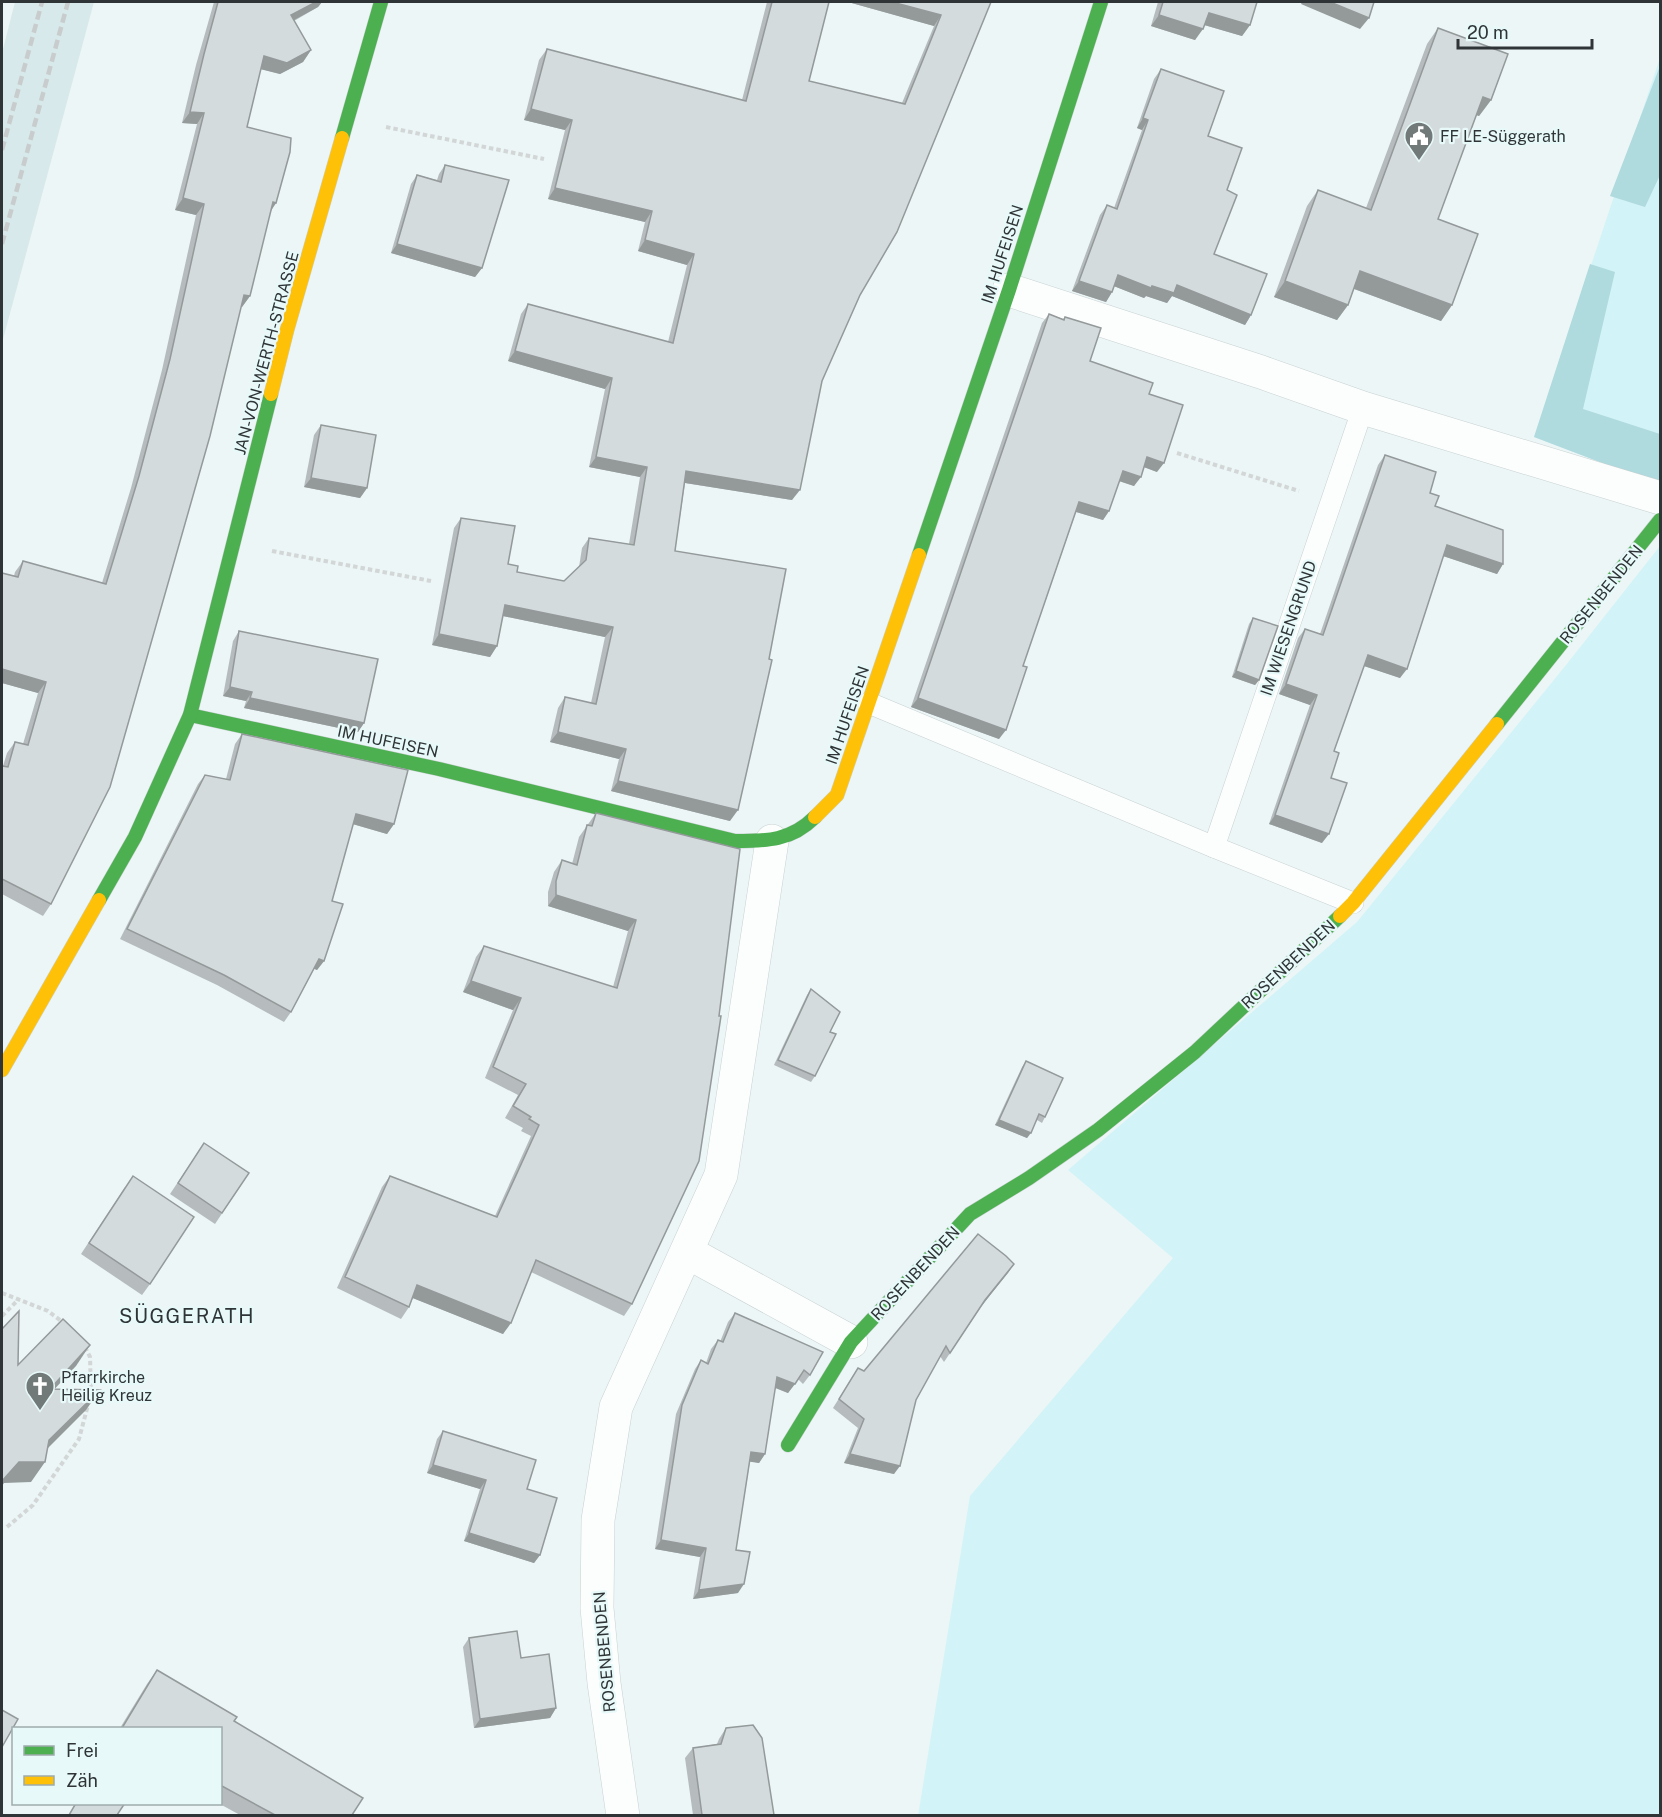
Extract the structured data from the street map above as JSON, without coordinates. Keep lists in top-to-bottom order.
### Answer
{
  "streets": {
    "street": ["IM HUFEISEN", "JAN-VON-WERTH-STRASSE", "ROSENBENDEN"],
    "lane": ["IM WIESENGRUND"]
  },
  "crossings": [
    ["IM HUFEISEN", "JAN-VON-WERTH-STRASSE"],
    ["IM HUFEISEN", "ROSENBENDEN"]
  ],
  "districts": ["SÜGGERATH"],
  "places": {
    "public building": ["FF LE-Süggerath"],
    "church": ["Pfarrkirche Heilig Kreuz"]
  },
  "legend": ["Frei", "Zäh"],
  "scale_bar": "20 m"
}
